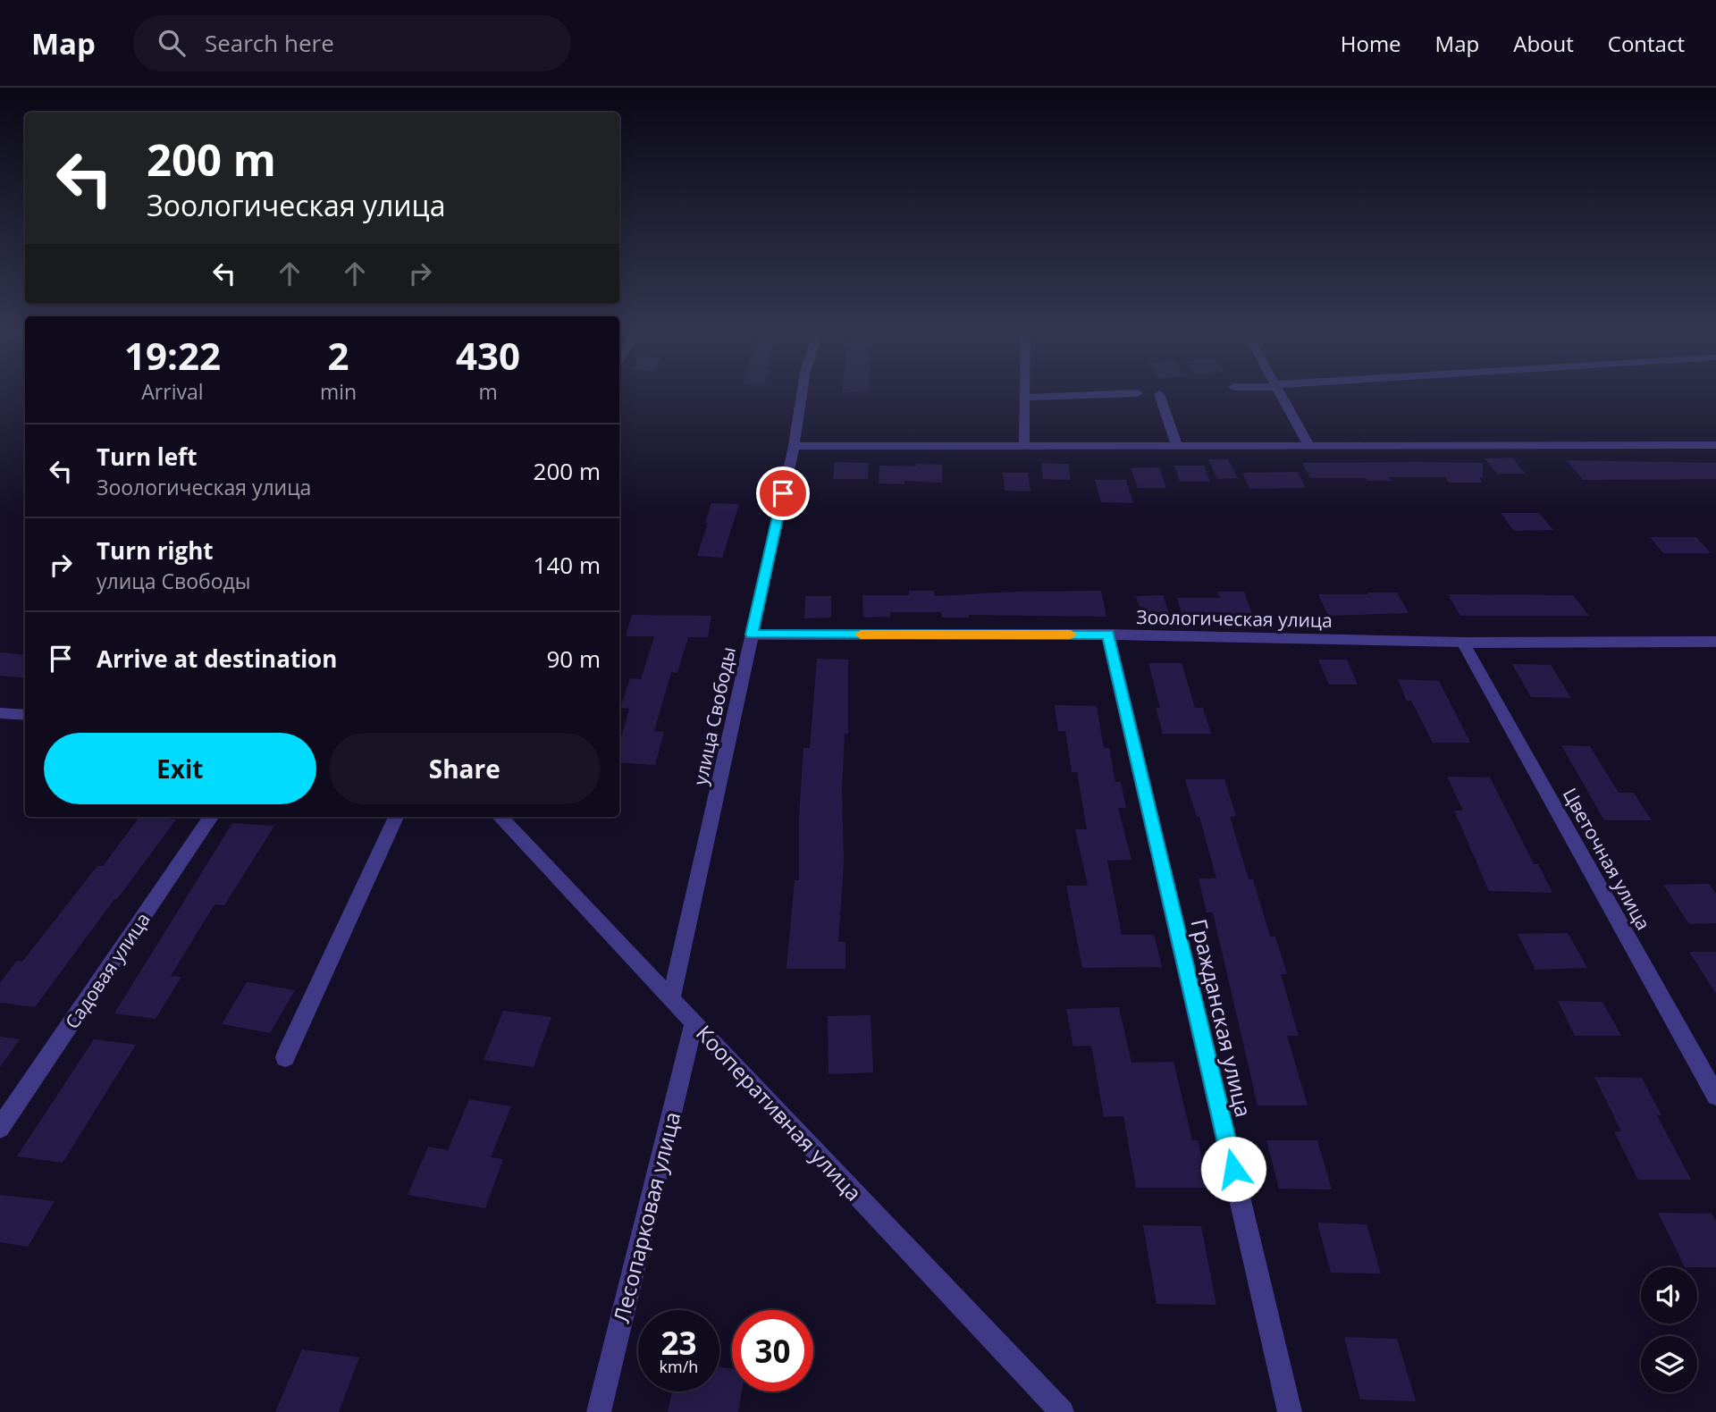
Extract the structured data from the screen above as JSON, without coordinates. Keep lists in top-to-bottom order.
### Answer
{
  "streets": {
    "street": [
      "Зоологическая улица",
      "улица Свободы",
      "Цветочная улица",
      "Садовая улица",
      "Гражданская улица",
      "Кооперативная улица",
      "Лесопарковая улица"
    ]
  },
  "crossings": [
    ["Зоологическая улица", "улица Свободы"],
    ["Зоологическая улица", "Цветочная улица"],
    ["Зоологическая улица", "Гражданская улица"],
    ["улица Свободы", "Кооперативная улица"],
    ["Кооперативная улица", "Лесопарковая улица"]
  ],
  "page": {
    "header": "Map",
    "search": "Search here",
    "nav": [
      "Home",
      "Map",
      "About",
      "Contact"
    ],
    "turn": ["200 m", "Зоологическая улица"],
    "eta": [
      "19:22",
      "Arrival",
      "2",
      "min",
      "430",
      "m"
    ],
    "list": [
      {
        "name": "Turn left",
        "note": "Зоологическая улица",
        "value": "200 m"
      },
      {
        "name": "Turn right",
        "note": "улица Свободы",
        "value": "140 m"
      },
      {
        "name": "Arrive at destination",
        "value": "90 m"
      }
    ],
    "buttons": ["Exit", "Share"],
    "speed": "23 km/h",
    "limit": "30"
  }
}
